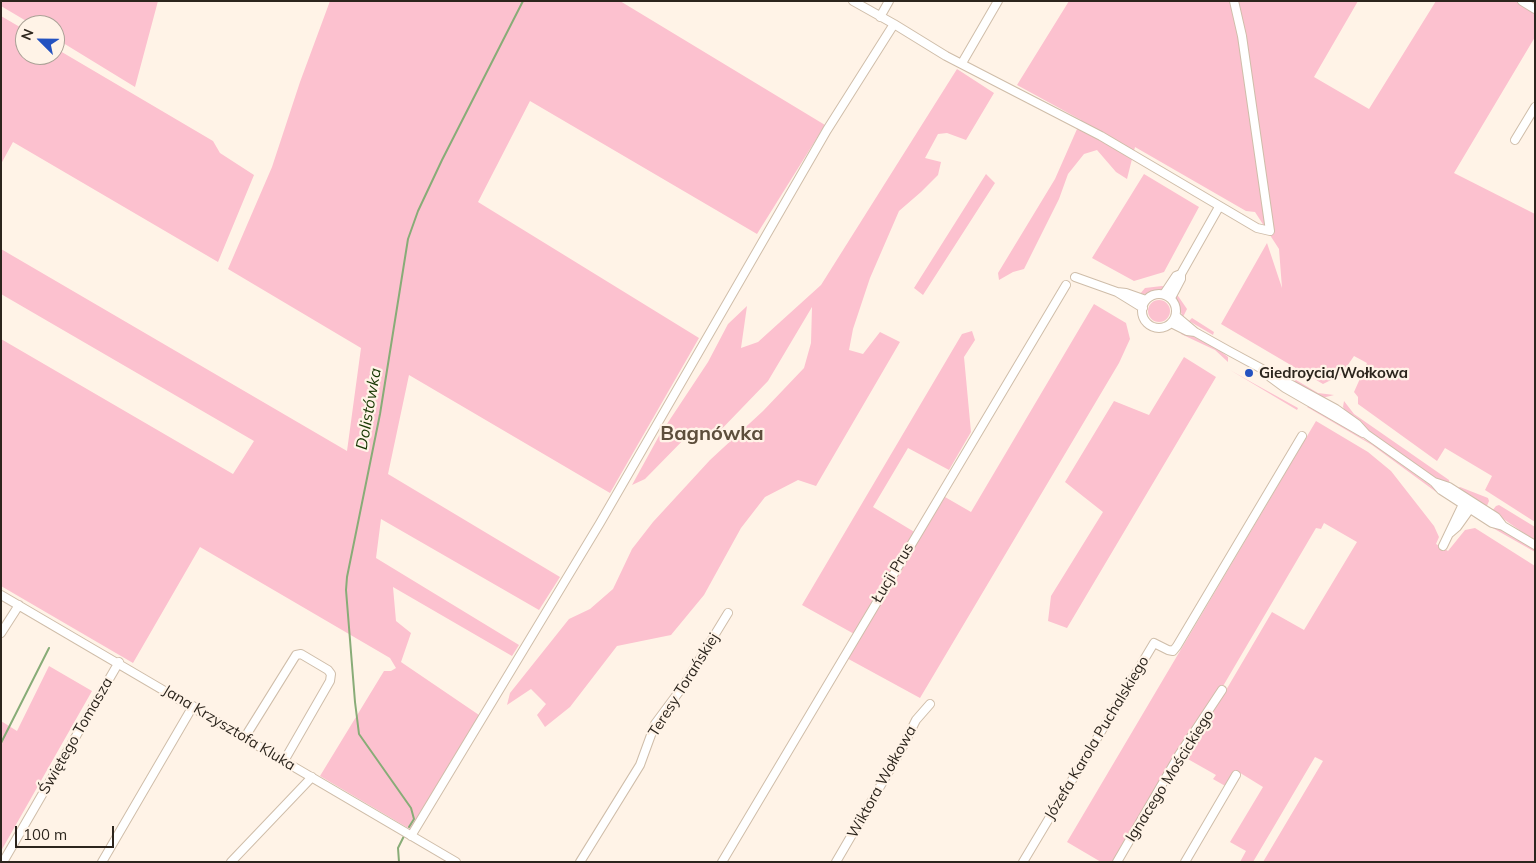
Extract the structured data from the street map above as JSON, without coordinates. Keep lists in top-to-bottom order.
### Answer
{
  "streets": {
    "street": [
      "Łucji Prus",
      "Teresy Torańskiej",
      "Jana Krzysztofa Kluka",
      "Świętego Tomasza",
      "Józefa Karola Puchalskiego",
      "Ignacego Mościckiego",
      "Wiktora Wołkowa"
    ]
  },
  "crossings": [
    ["Jana Krzysztofa Kluka", "Świętego Tomasza"]
  ],
  "districts": ["Bagnówka"],
  "water": ["Dolistówka"],
  "places": ["Giedroycia/Wołkowa"],
  "scale_bar": "100 m",
  "north": "top left"
}
